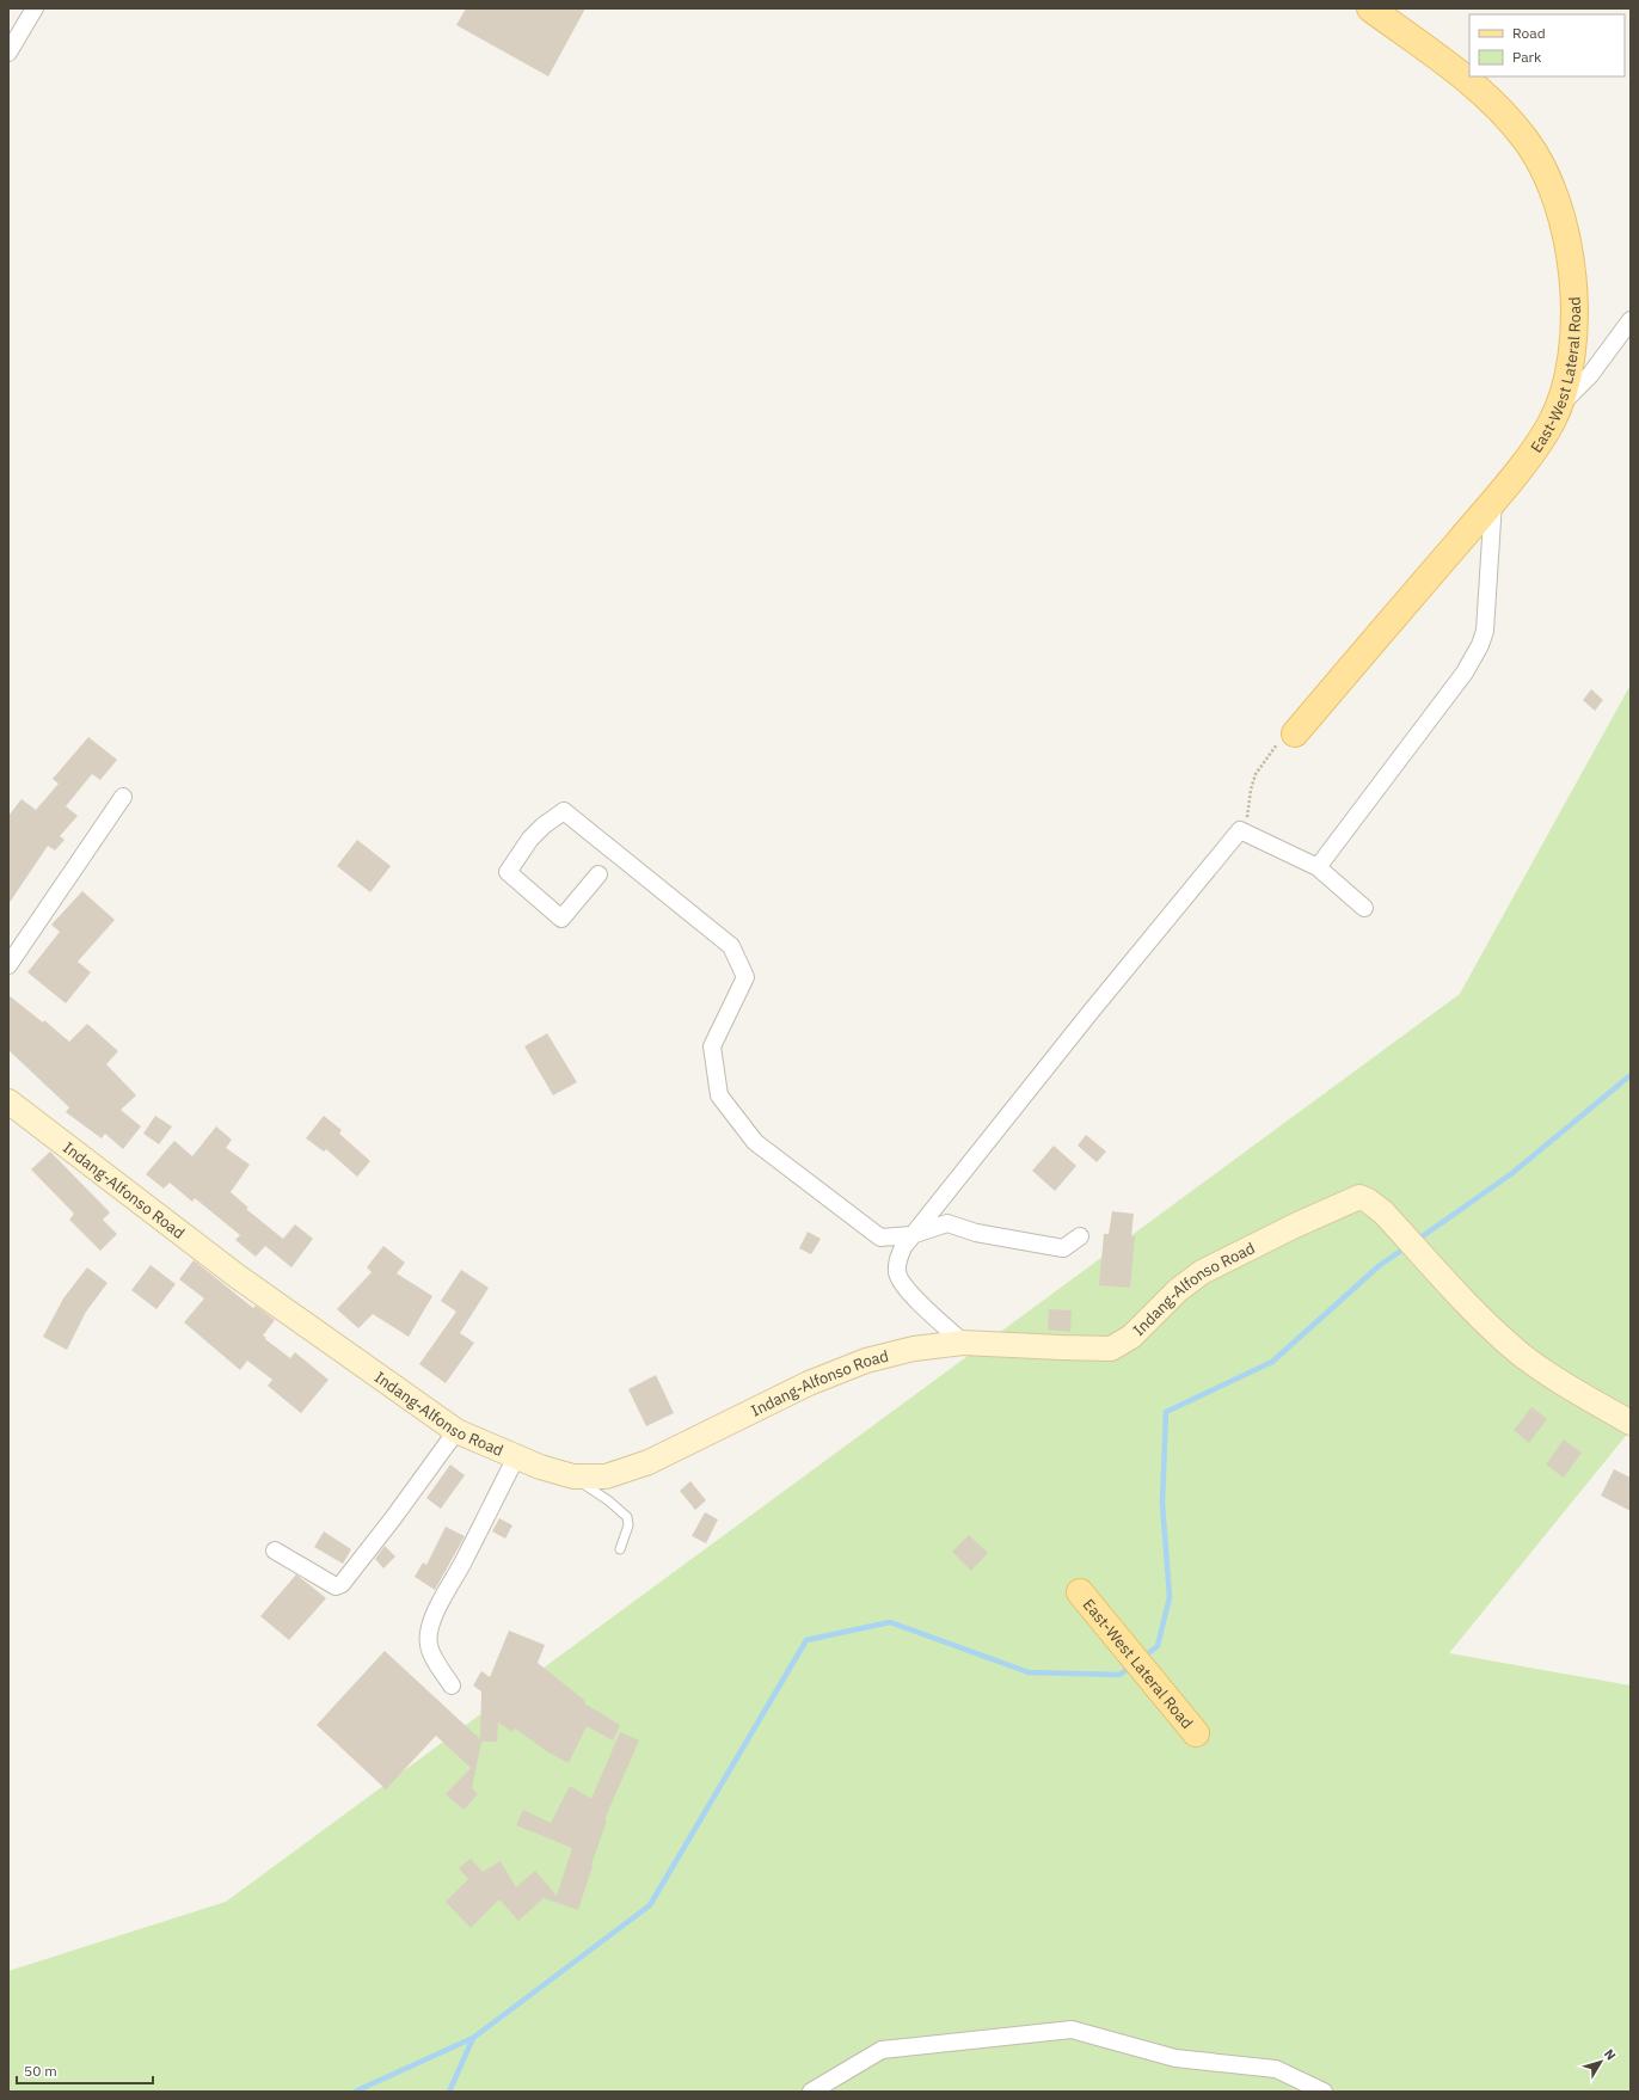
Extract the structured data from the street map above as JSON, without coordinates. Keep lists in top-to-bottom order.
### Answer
{
  "streets": {
    "main road": ["East-West Lateral Road", "Indang-Alfonso Road"]
  },
  "legend": ["Road", "Park"],
  "scale_bar": "50 m",
  "north": "top right"
}
